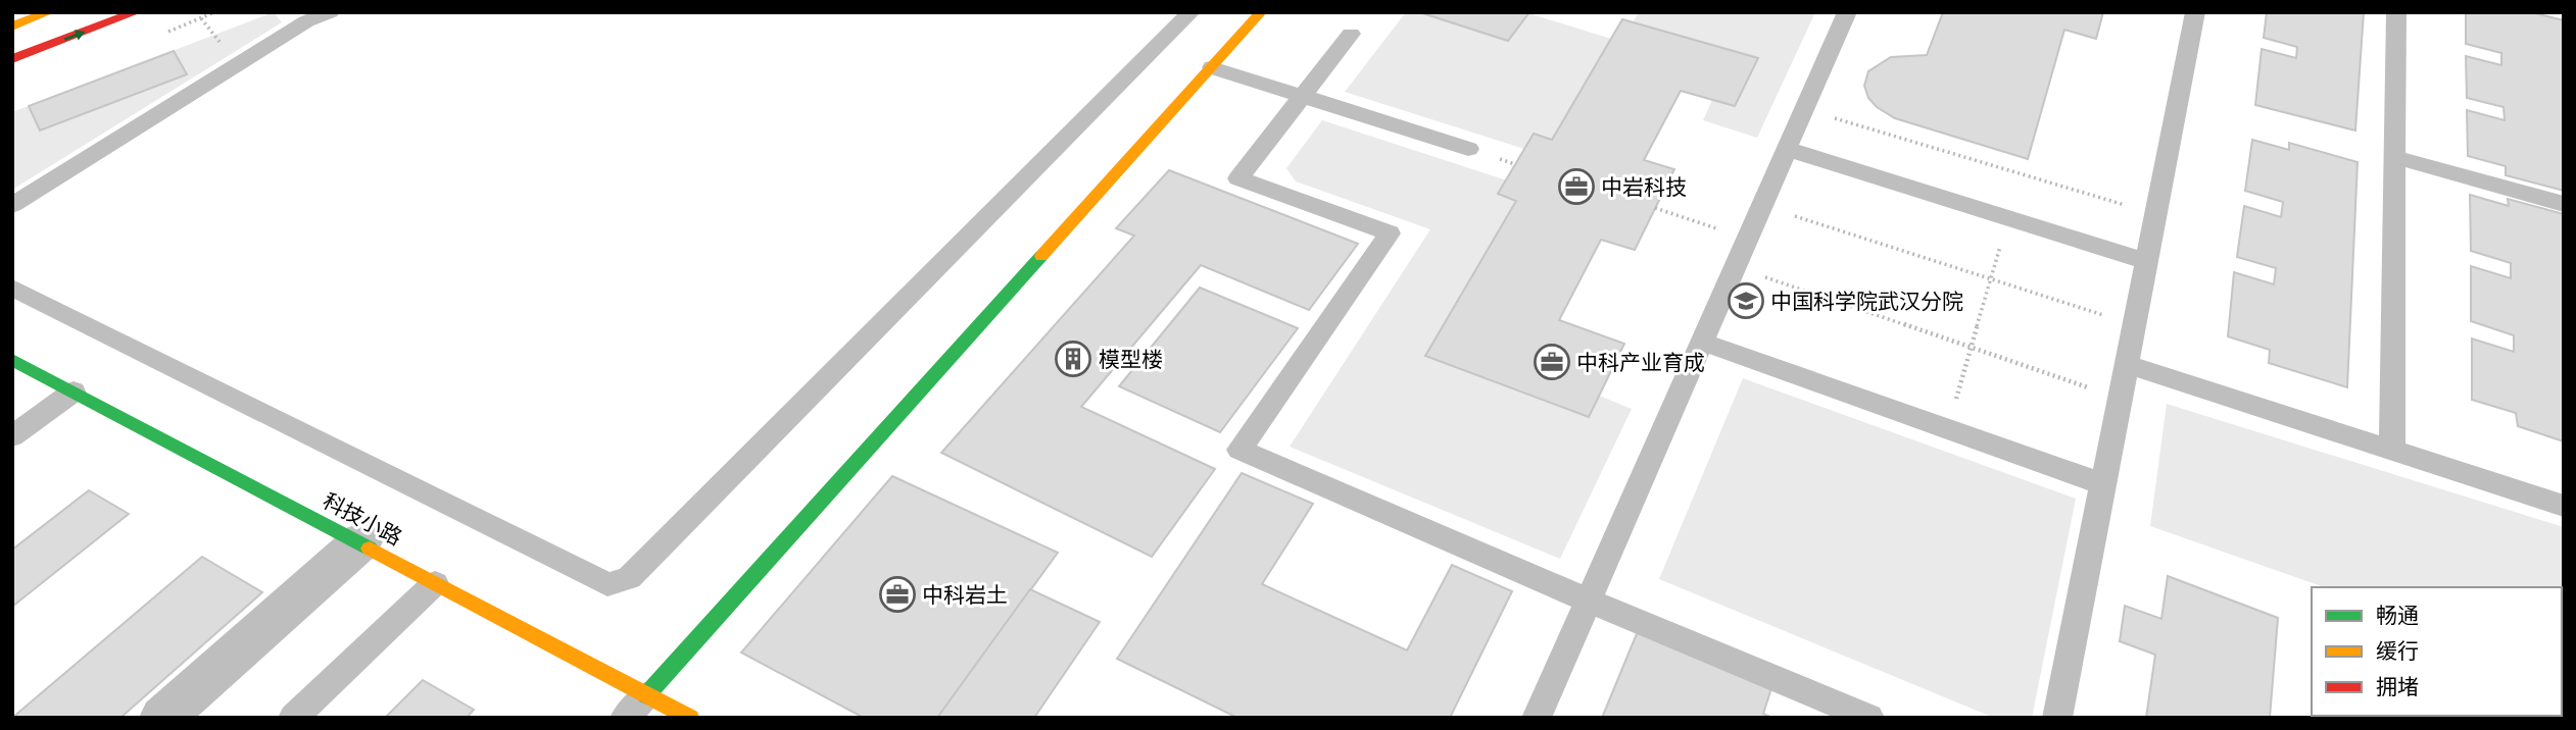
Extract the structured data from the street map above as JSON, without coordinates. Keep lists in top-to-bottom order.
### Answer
{
  "streets": {
    "street": ["科技小路"]
  },
  "places": {
    "office": ["中岩科技", "中科产业育成", "中科岩土"],
    "school or university": ["中国科学院武汉分院"],
    "building": ["模型楼"]
  },
  "legend": ["畅通", "缓行", "拥堵"]
}
